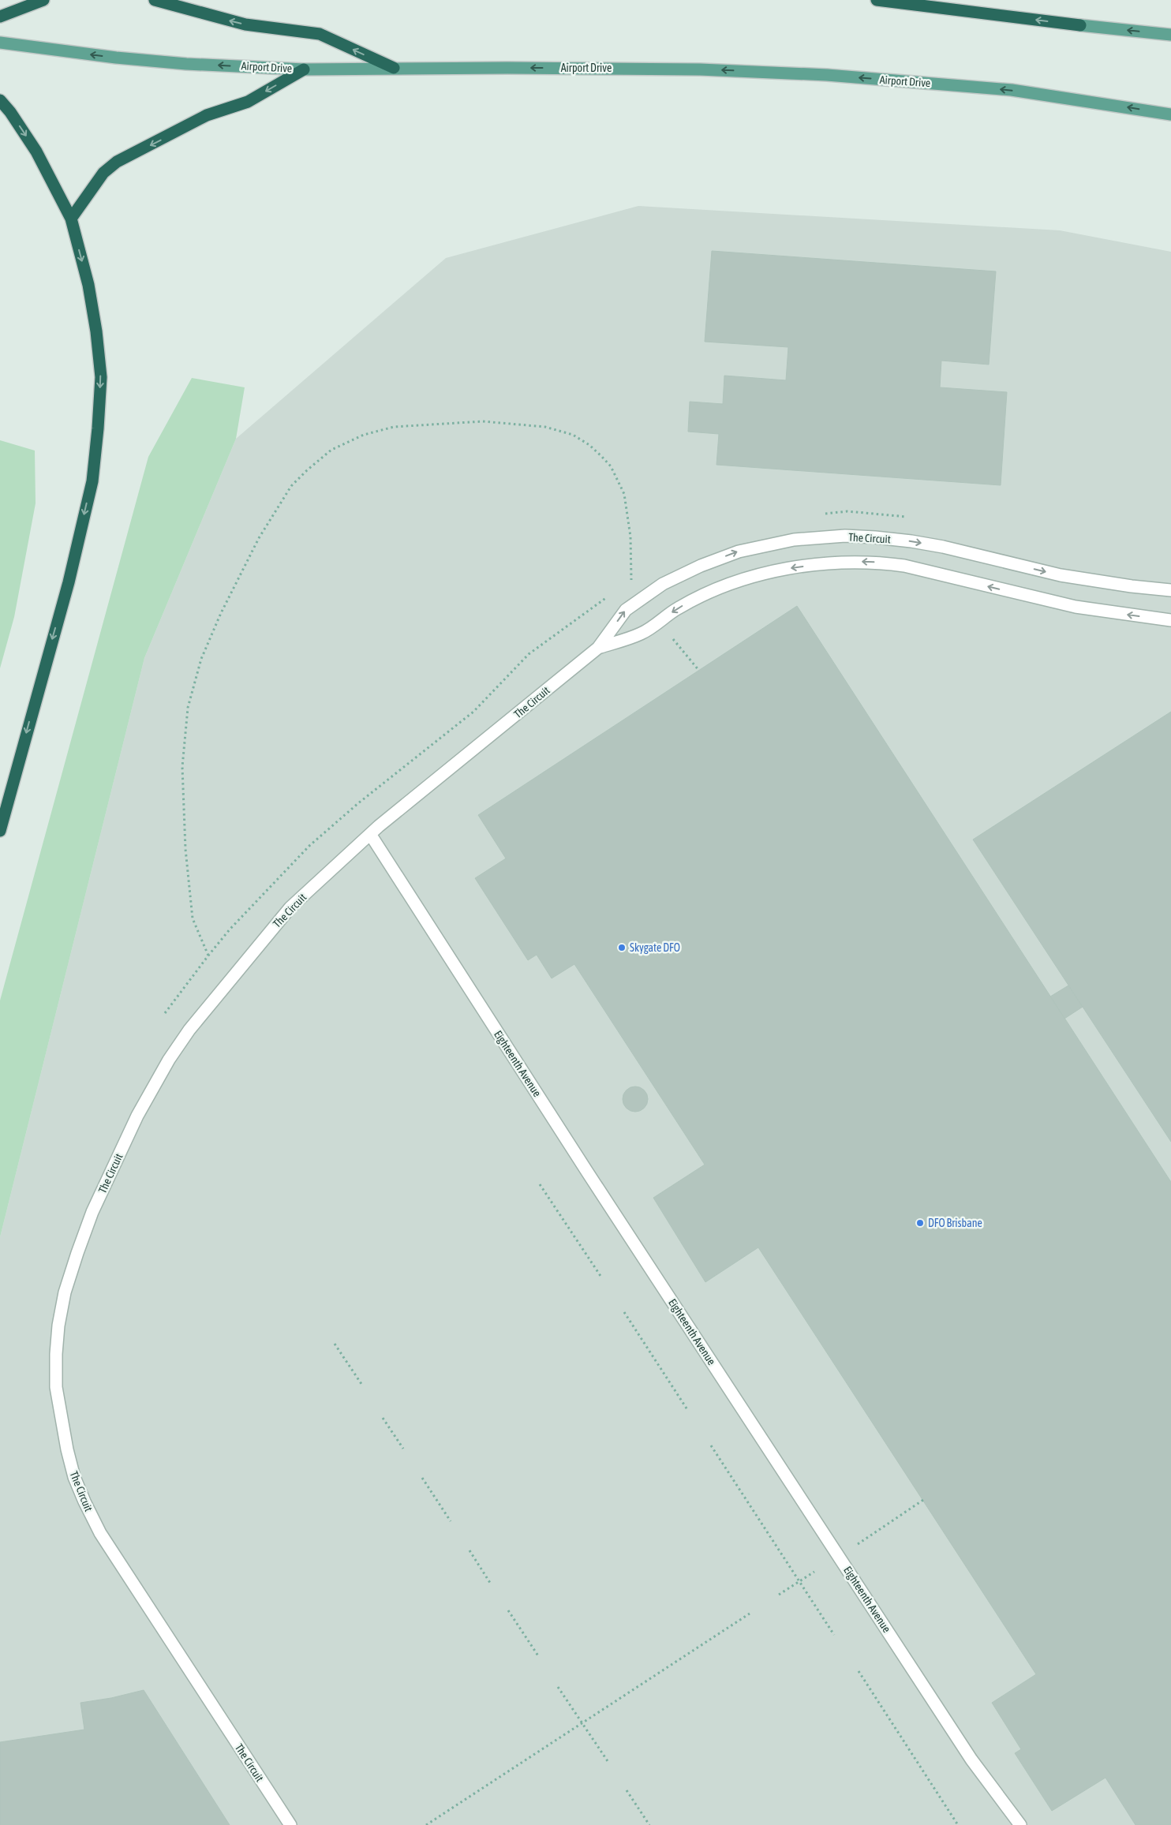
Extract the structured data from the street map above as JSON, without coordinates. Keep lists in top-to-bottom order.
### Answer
{
  "streets": {
    "main road": ["Airport Drive"],
    "street": ["The Circuit", "Eighteenth Avenue"]
  },
  "crossings": [
    ["The Circuit", "Eighteenth Avenue"]
  ],
  "one_way": ["Airport Drive"],
  "places": ["Skygate DFO", "DFO Brisbane"]
}
